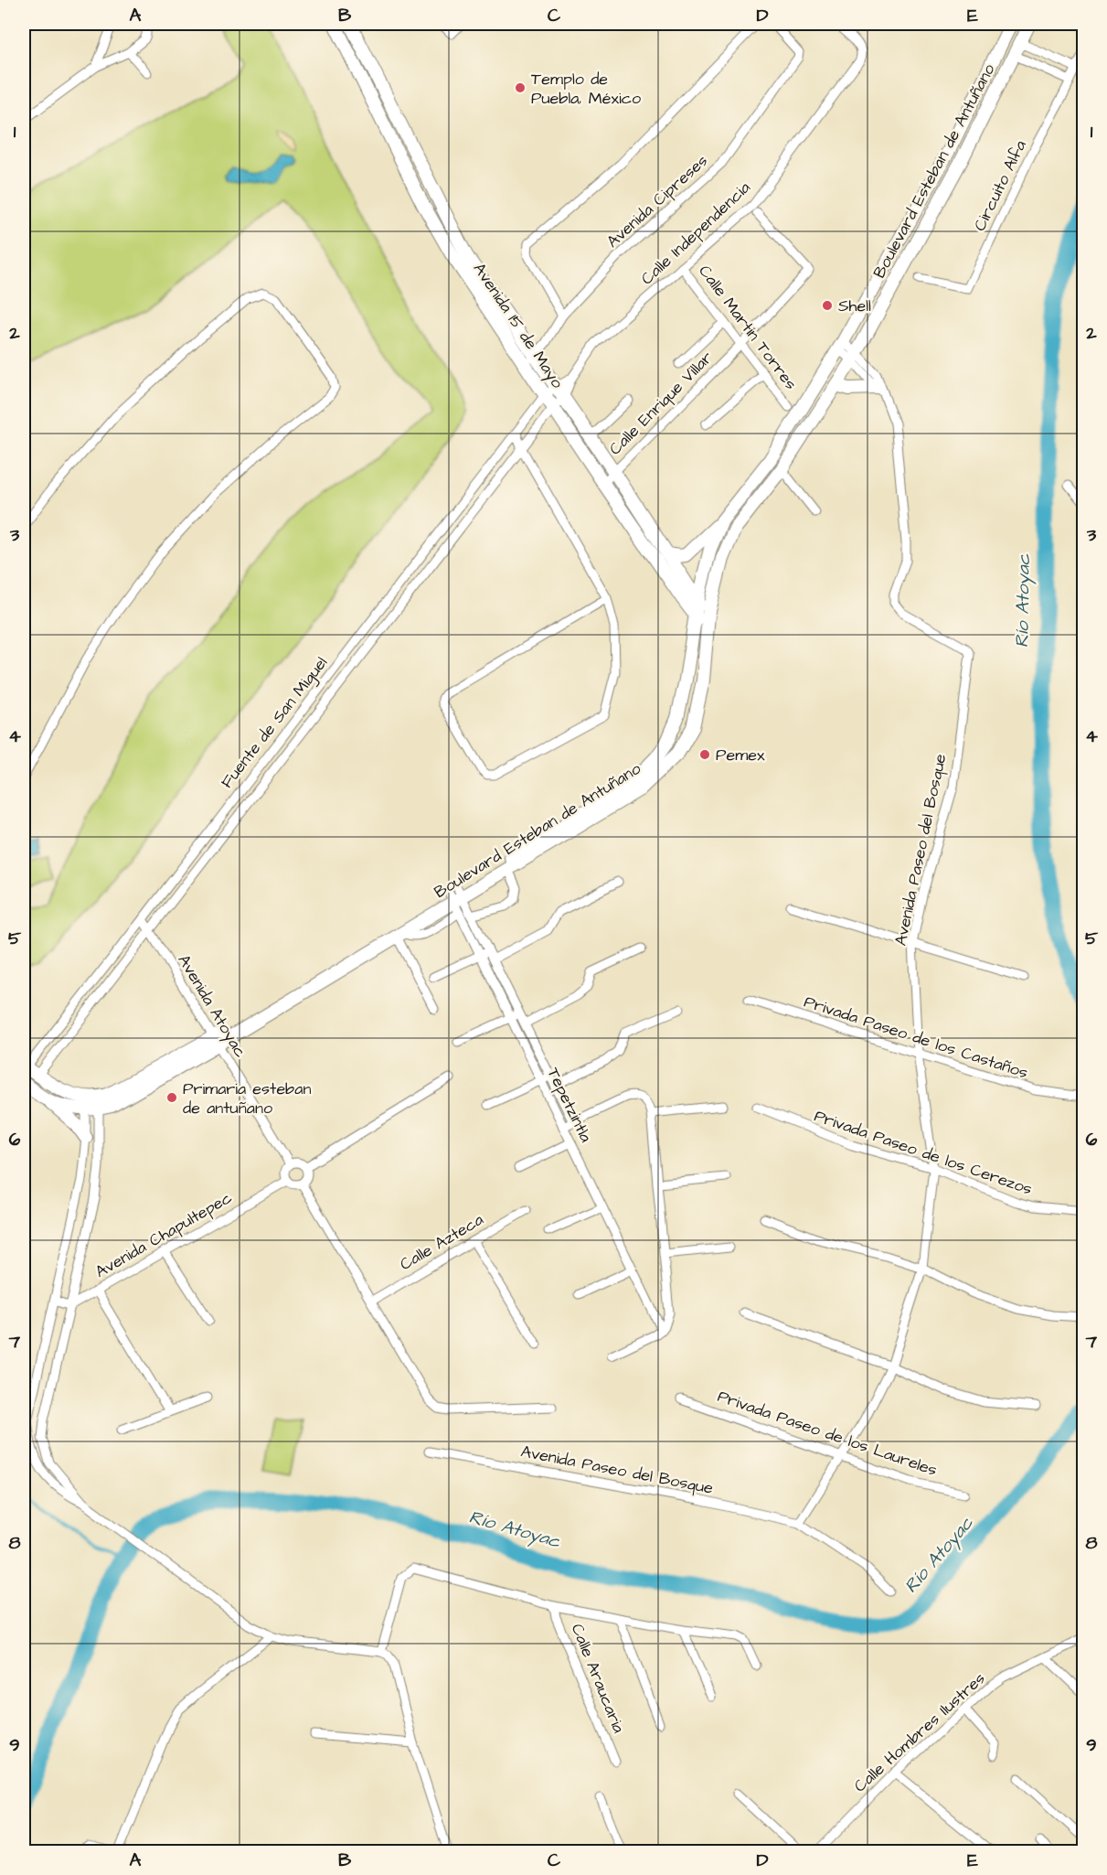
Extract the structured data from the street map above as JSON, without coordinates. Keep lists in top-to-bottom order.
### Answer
{
  "streets": {
    "main road": ["Boulevard Esteban de Antuñano", "Avenida 15 de Mayo"],
    "street": [
      "Circuito Alfa",
      "Avenida Cipreses",
      "Calle Independencia",
      "Calle Martín Torres",
      "Calle Enrique Villar",
      "Fuente de San Miguel",
      "Avenida Paseo del Bosque",
      "Avenida Atoyac",
      "Privada Paseo de los Castaños",
      "Tepetzintla",
      "Privada Paseo de los Cerezos",
      "Avenida Chapultepec",
      "Calle Azteca",
      "Privada Paseo de los Laureles",
      "Calle Araucaria",
      "Calle Hombres Ilustres"
    ]
  },
  "crossings": [
    ["Boulevard Esteban de Antuñano", "Avenida 15 de Mayo"],
    ["Boulevard Esteban de Antuñano", "Avenida Paseo del Bosque"],
    ["Boulevard Esteban de Antuñano", "Avenida Atoyac"],
    ["Boulevard Esteban de Antuñano", "Tepetzintla"],
    ["Avenida Cipreses", "Avenida 15 de Mayo"],
    ["Calle Independencia", "Avenida 15 de Mayo"],
    ["Calle Independencia", "Calle Martín Torres"],
    ["Calle Independencia", "Fuente de San Miguel"],
    ["Avenida 15 de Mayo", "Calle Enrique Villar"],
    ["Avenida 15 de Mayo", "Fuente de San Miguel"],
    ["Calle Martín Torres", "Calle Enrique Villar"],
    ["Fuente de San Miguel", "Avenida Atoyac"],
    ["Avenida Paseo del Bosque", "Privada Paseo de los Castaños"],
    ["Avenida Paseo del Bosque", "Privada Paseo de los Cerezos"],
    ["Avenida Paseo del Bosque", "Privada Paseo de los Laureles"],
    ["Avenida Atoyac", "Avenida Chapultepec"]
  ],
  "water": ["Río Atoyac"],
  "places": [
    "Templo de Puebla, México",
    "Shell",
    "Pemex",
    "Primaria esteban de antuñano"
  ],
  "grid": {
    "columns": [
      "A",
      "B",
      "C",
      "D",
      "E"
    ],
    "rows": [
      "1",
      "2",
      "3",
      "4",
      "5",
      "6",
      "7",
      "8",
      "9"
    ]
  }
}
